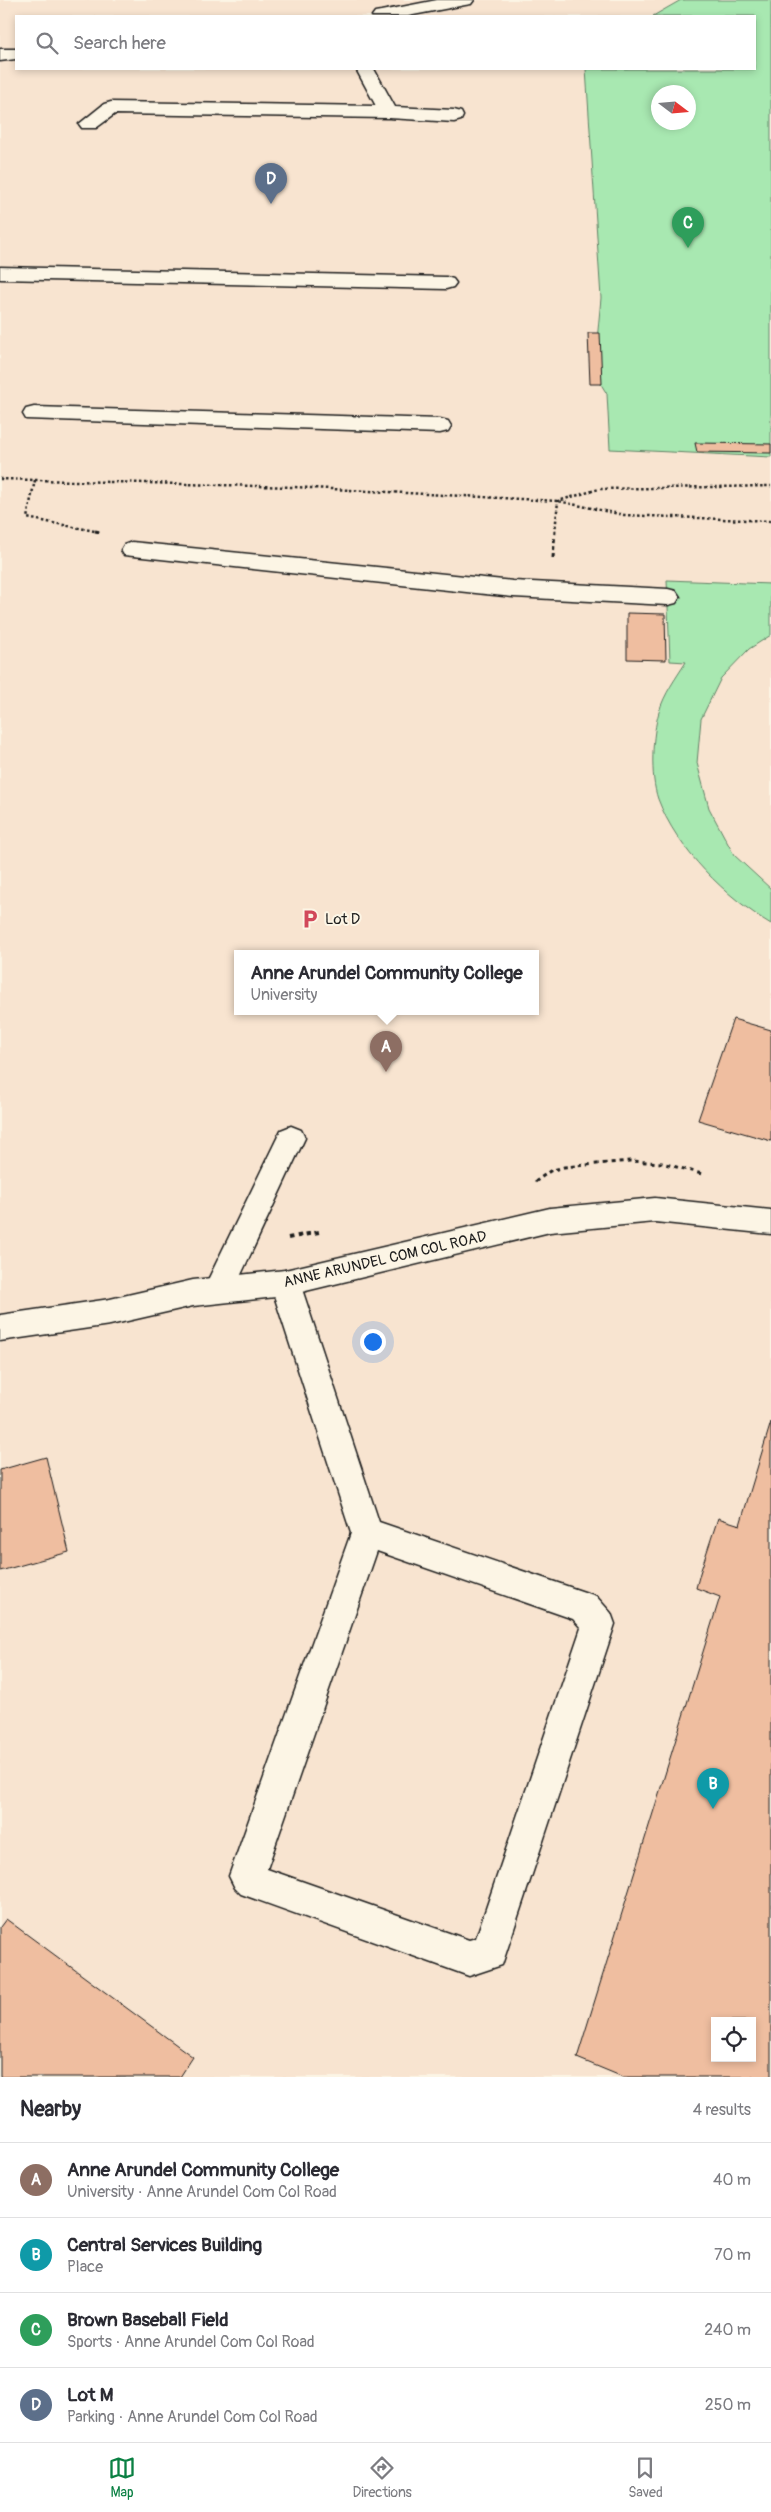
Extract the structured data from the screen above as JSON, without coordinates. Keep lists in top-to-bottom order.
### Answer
{
  "streets": {
    "street": ["ANNE ARUNDEL COM COL ROAD"]
  },
  "places": {
    "parking": ["Lot D"]
  },
  "north": "right",
  "page": {
    "search": "Search here",
    "pins": [
      "D",
      "C",
      "A",
      "B"
    ],
    "popup": ["Anne Arundel Community College", "University"],
    "heading": ["Nearby", "4 results"],
    "list": [
      {
        "mark": "A",
        "name": "Anne Arundel Community College",
        "note": "University · Anne Arundel Com Col Road",
        "value": "40 m"
      },
      {
        "mark": "B",
        "name": "Central Services Building",
        "note": "Place",
        "value": "70 m"
      },
      {
        "mark": "C",
        "name": "Brown Baseball Field",
        "note": "Sports · Anne Arundel Com Col Road",
        "value": "240 m"
      },
      {
        "mark": "D",
        "name": "Lot M",
        "note": "Parking · Anne Arundel Com Col Road",
        "value": "250 m"
      }
    ],
    "nav": ["Map", "Directions", "Saved"]
  }
}
